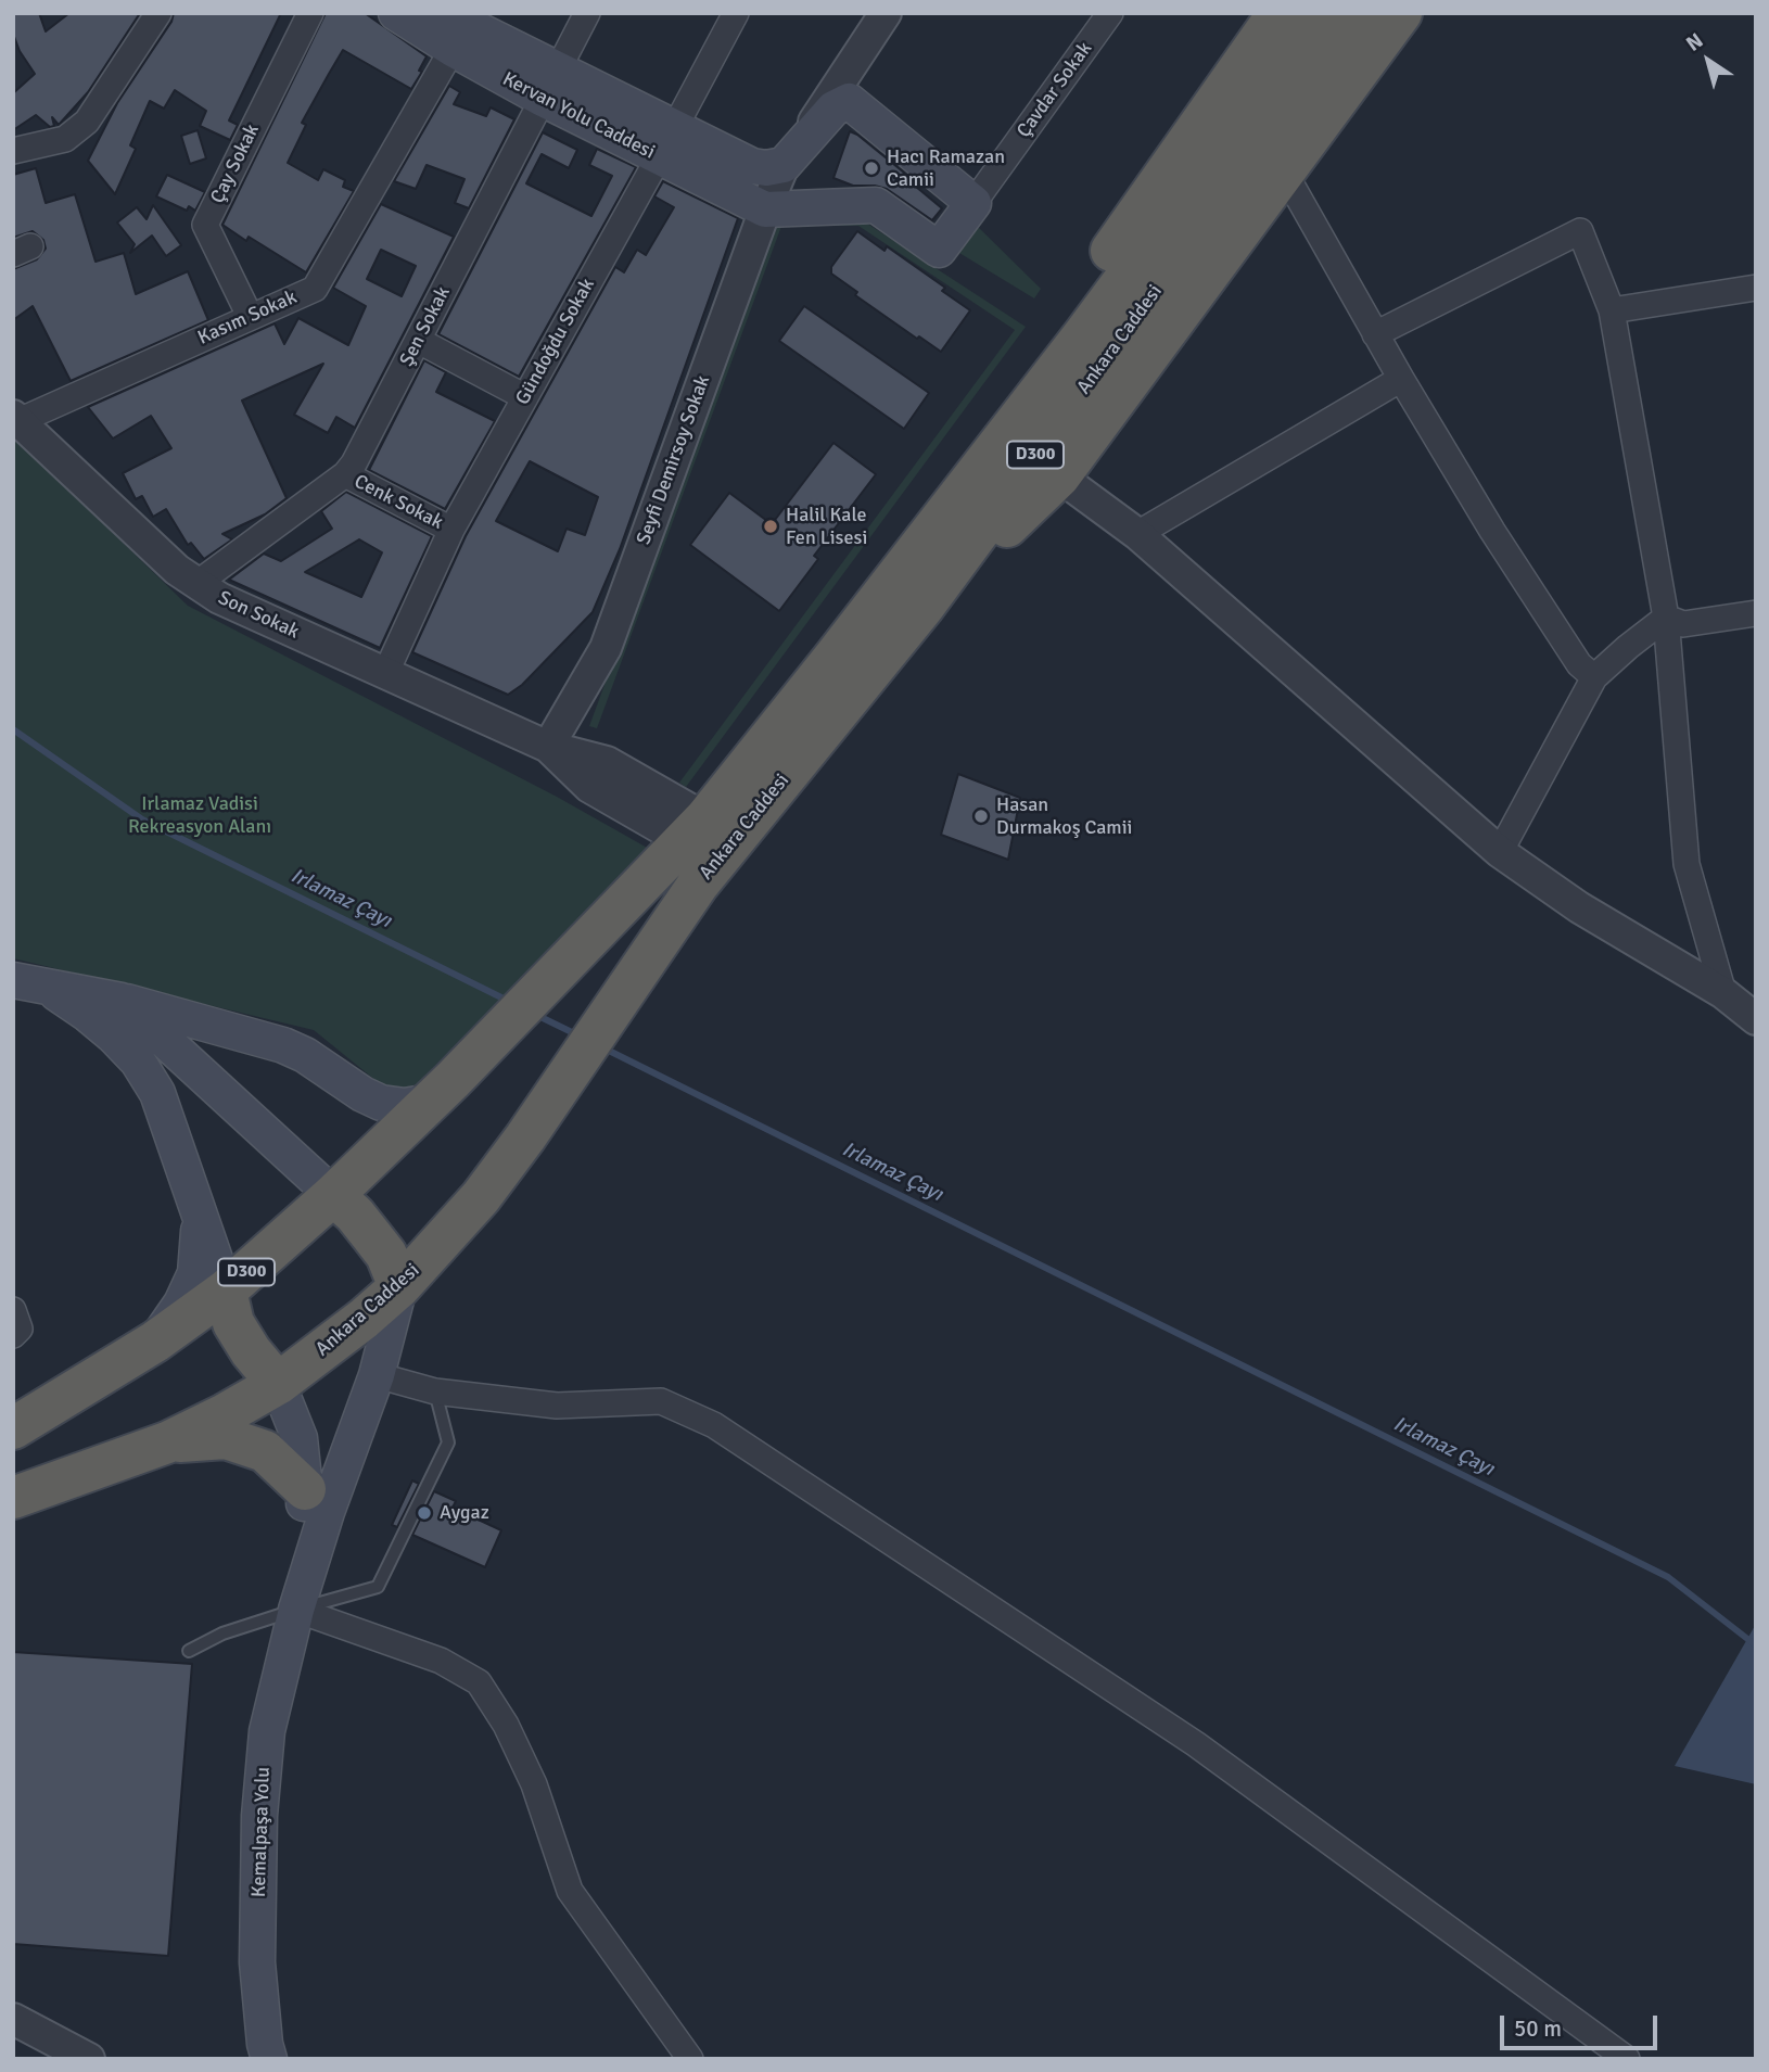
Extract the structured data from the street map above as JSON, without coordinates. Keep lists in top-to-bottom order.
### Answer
{
  "streets": {
    "highway": ["Ankara Caddesi", "D300"],
    "main road": ["Kervan Yolu Caddesi", "Kemalpaşa Yolu"],
    "street": [
      "Çavdar Sokak",
      "Çay Sokak",
      "Kasım Sokak",
      "Şen Sokak",
      "Gündoğdu Sokak",
      "Seyfi Demirsoy Sokak",
      "Cenk Sokak",
      "Son Sokak"
    ]
  },
  "crossings": [
    ["Kervan Yolu Caddesi", "Kasım Sokak"],
    ["Kervan Yolu Caddesi", "Şen Sokak"],
    ["Kervan Yolu Caddesi", "Gündoğdu Sokak"],
    ["Kervan Yolu Caddesi", "Seyfi Demirsoy Sokak"],
    ["Çay Sokak", "Kasım Sokak"],
    ["Kasım Sokak", "Son Sokak"],
    ["Şen Sokak", "Cenk Sokak"],
    ["Şen Sokak", "Son Sokak"],
    ["Ankara Caddesi", "Son Sokak"],
    ["Ankara Caddesi", "Kemalpaşa Yolu"],
    ["Gündoğdu Sokak", "Cenk Sokak"],
    ["Gündoğdu Sokak", "Son Sokak"],
    ["Seyfi Demirsoy Sokak", "Son Sokak"]
  ],
  "water": ["Irlamaz Çayı"],
  "parks": ["Irlamaz Vadisi Rekreasyon Alanı"],
  "places": [
    "Hacı Ramazan Camii",
    "Halil Kale Fen Lisesi",
    "Hasan Durmakoş Camii",
    "Aygaz"
  ],
  "scale_bar": "50 m",
  "north": "top left"
}
